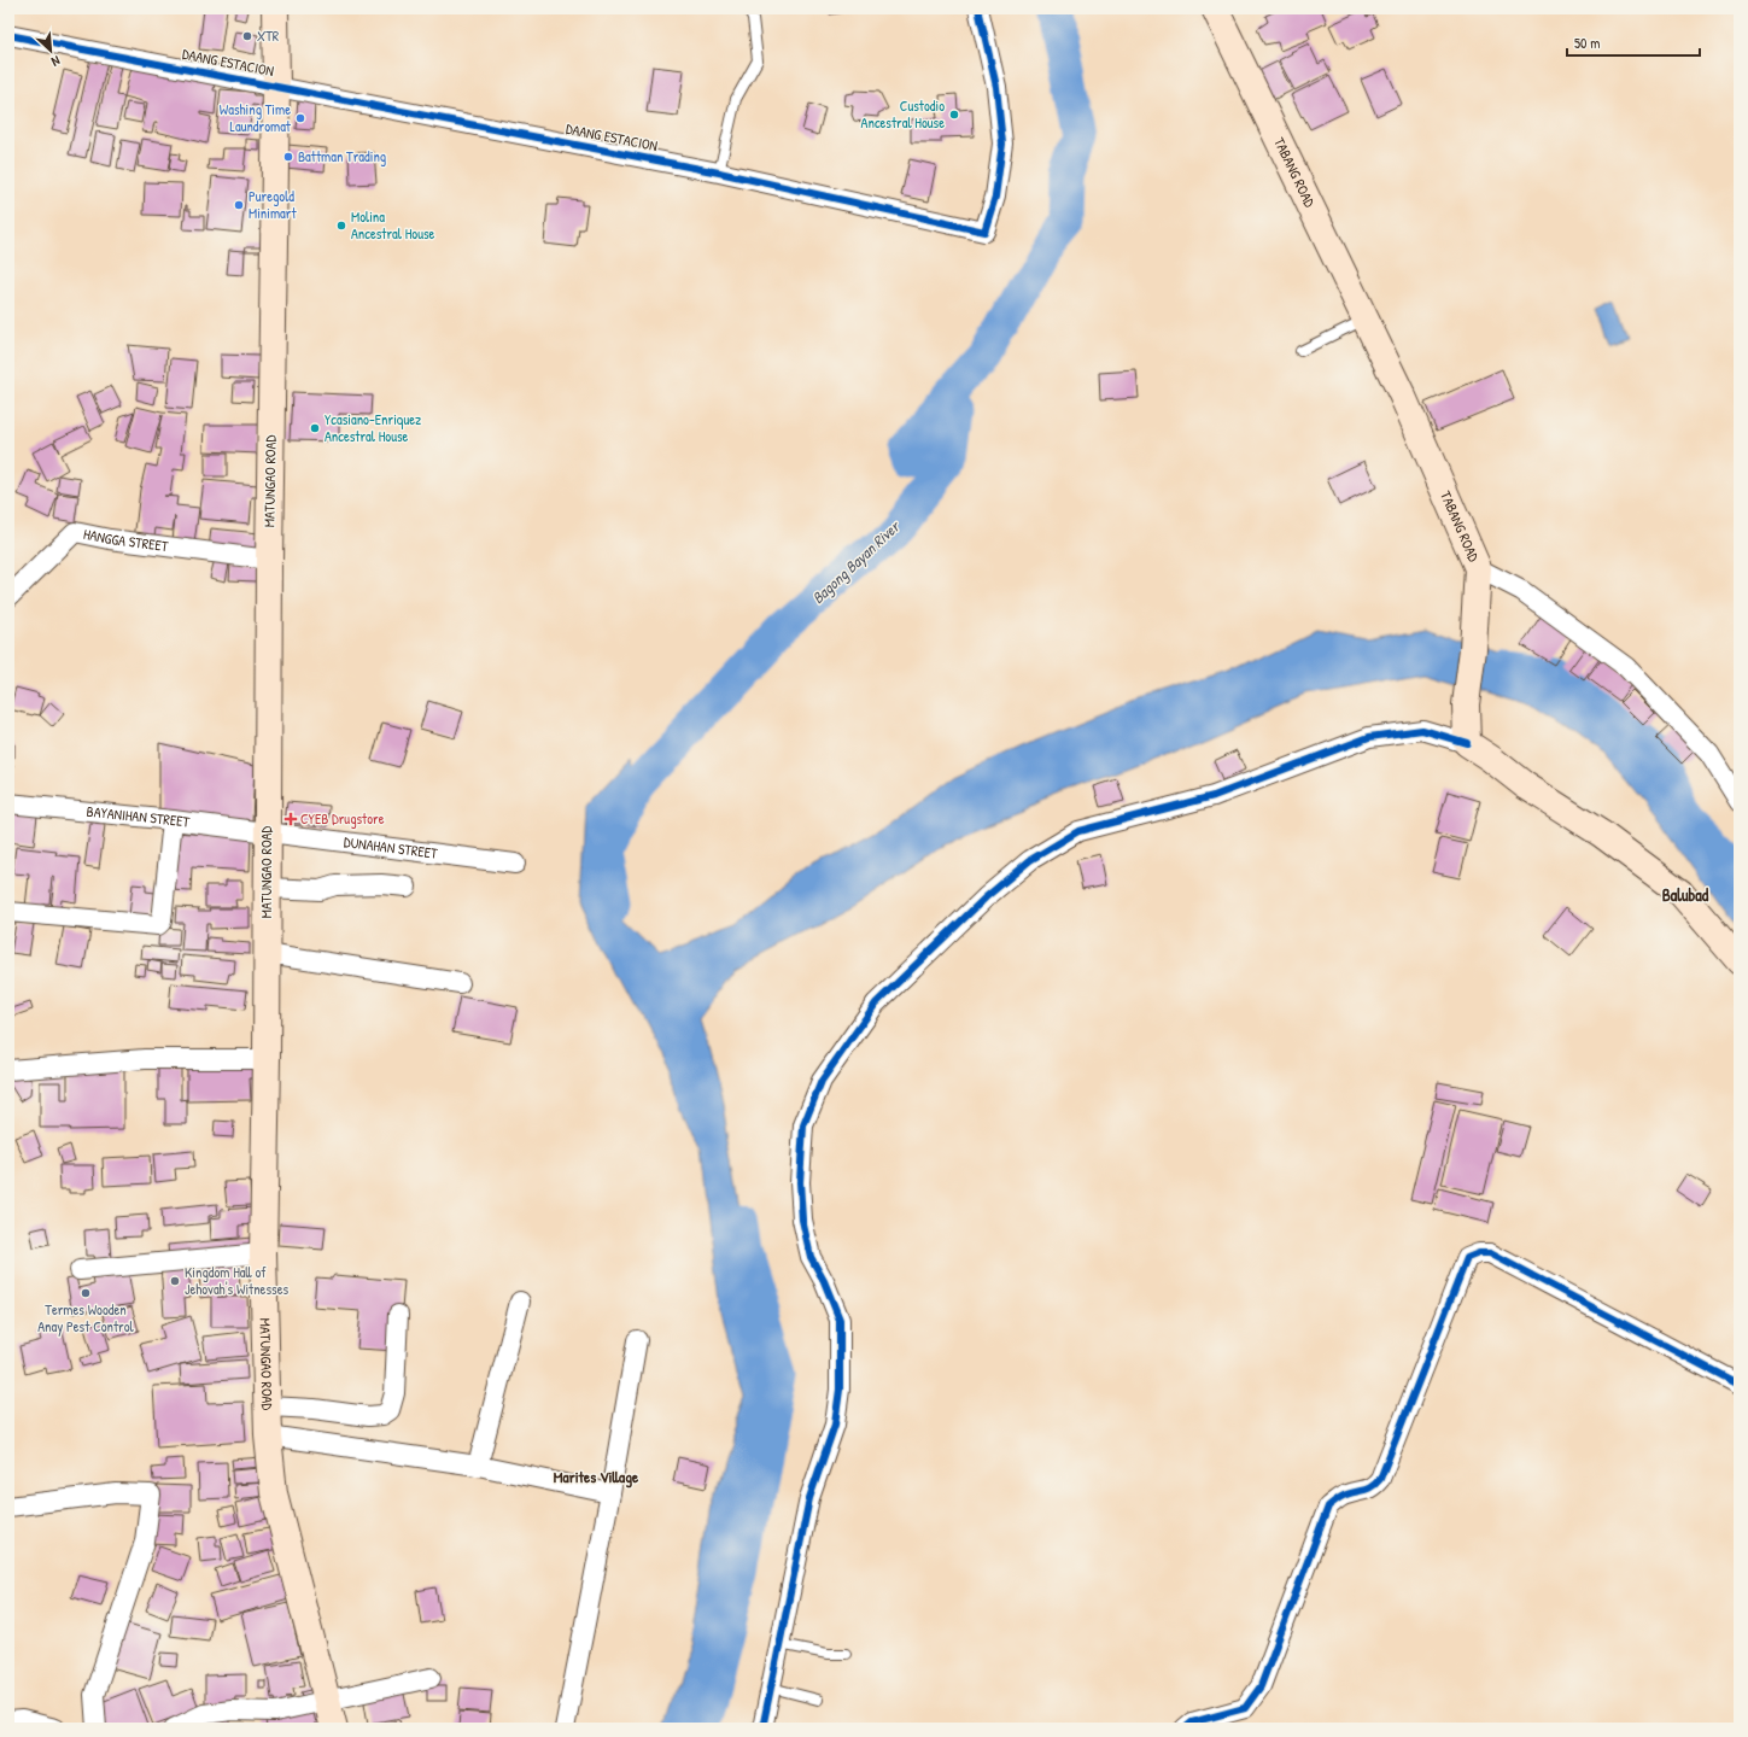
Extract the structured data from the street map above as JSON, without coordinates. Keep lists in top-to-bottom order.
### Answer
{
  "streets": {
    "main road": ["TABANG ROAD", "MATUNGAO ROAD"],
    "street": [
      "DAANG ESTACION",
      "HANGGA STREET",
      "BAYANIHAN STREET",
      "DUNAHAN STREET"
    ]
  },
  "crossings": [
    ["DAANG ESTACION", "MATUNGAO ROAD"],
    ["MATUNGAO ROAD", "HANGGA STREET"],
    ["MATUNGAO ROAD", "BAYANIHAN STREET"],
    ["MATUNGAO ROAD", "DUNAHAN STREET"],
    ["BAYANIHAN STREET", "DUNAHAN STREET"]
  ],
  "districts": ["Balubad", "Marites Village"],
  "water": ["Bagong Bayan River"],
  "places": {
    "other": [
      "XTR",
      "Custodio Ancestral House",
      "Washing Time Laundromat",
      "Battman Trading",
      "Puregold Minimart",
      "Molina Ancestral House",
      "Ycasiano-Enriquez Ancestral House",
      "Kingdom Hall of Jehovah's Witnesses",
      "Termes Wooden Anay Pest Control"
    ],
    "health": ["CYEB Drugstore"]
  },
  "scale_bar": "50 m",
  "north": "bottom right"
}
